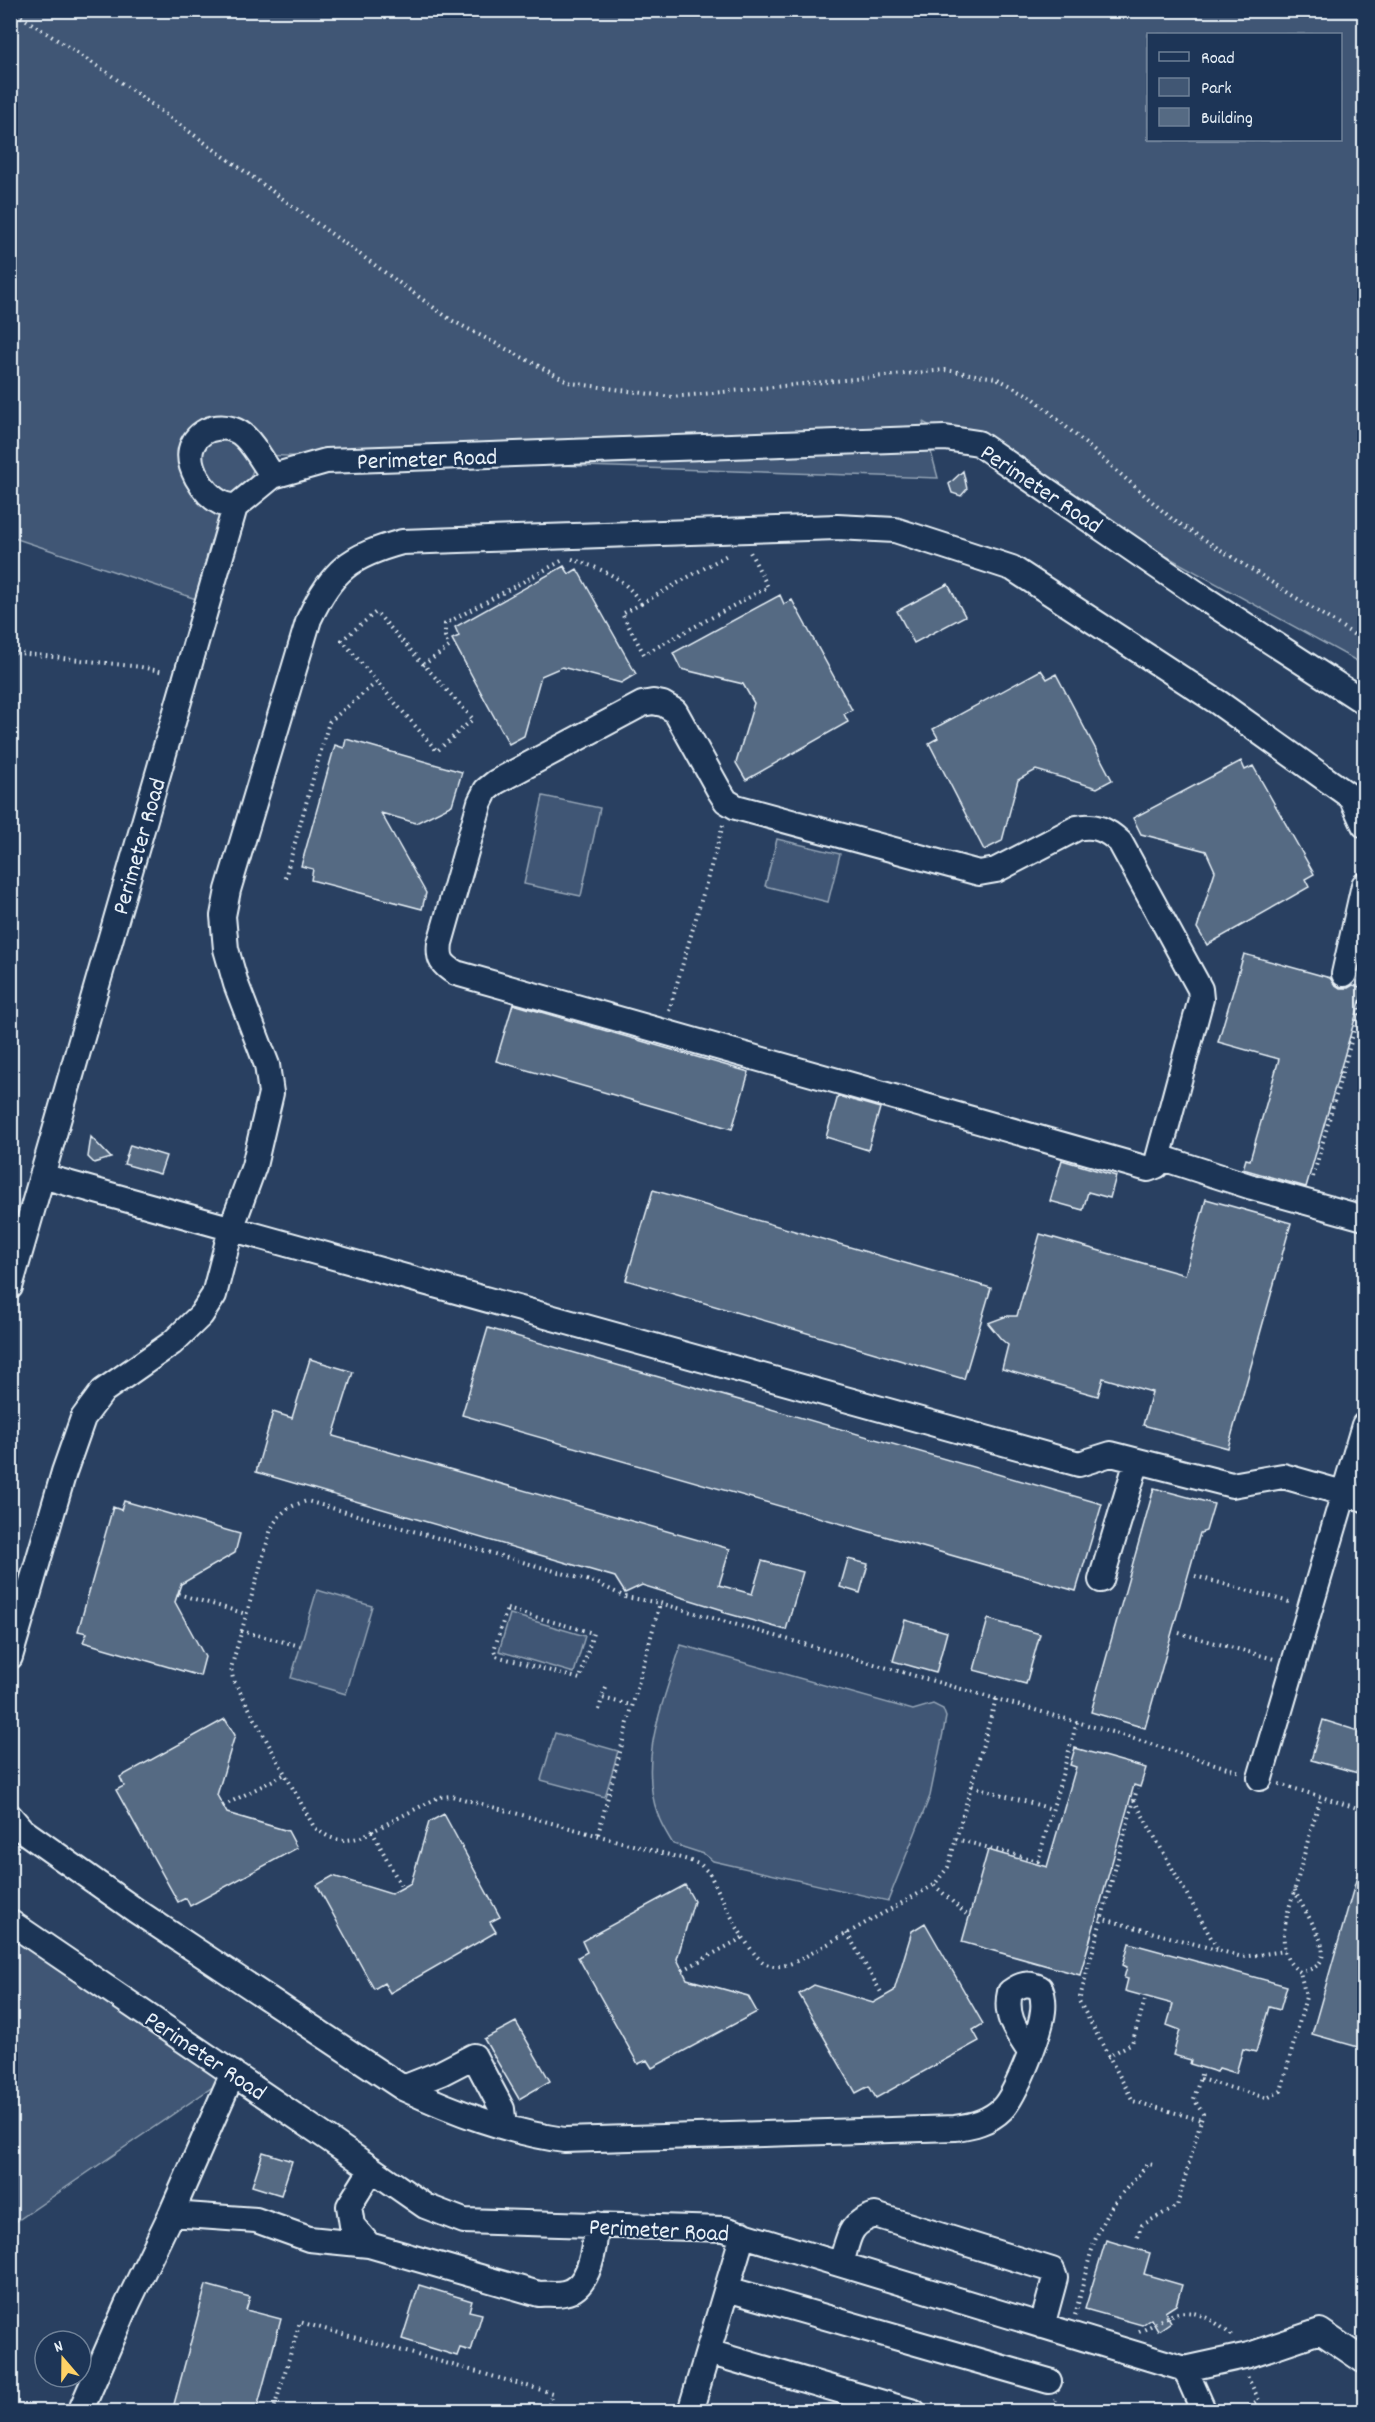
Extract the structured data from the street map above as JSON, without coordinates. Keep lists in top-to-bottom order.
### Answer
{
  "streets": {
    "street": ["Perimeter Road"]
  },
  "legend": ["Road", "Park", "Building"],
  "north": "top"
}
